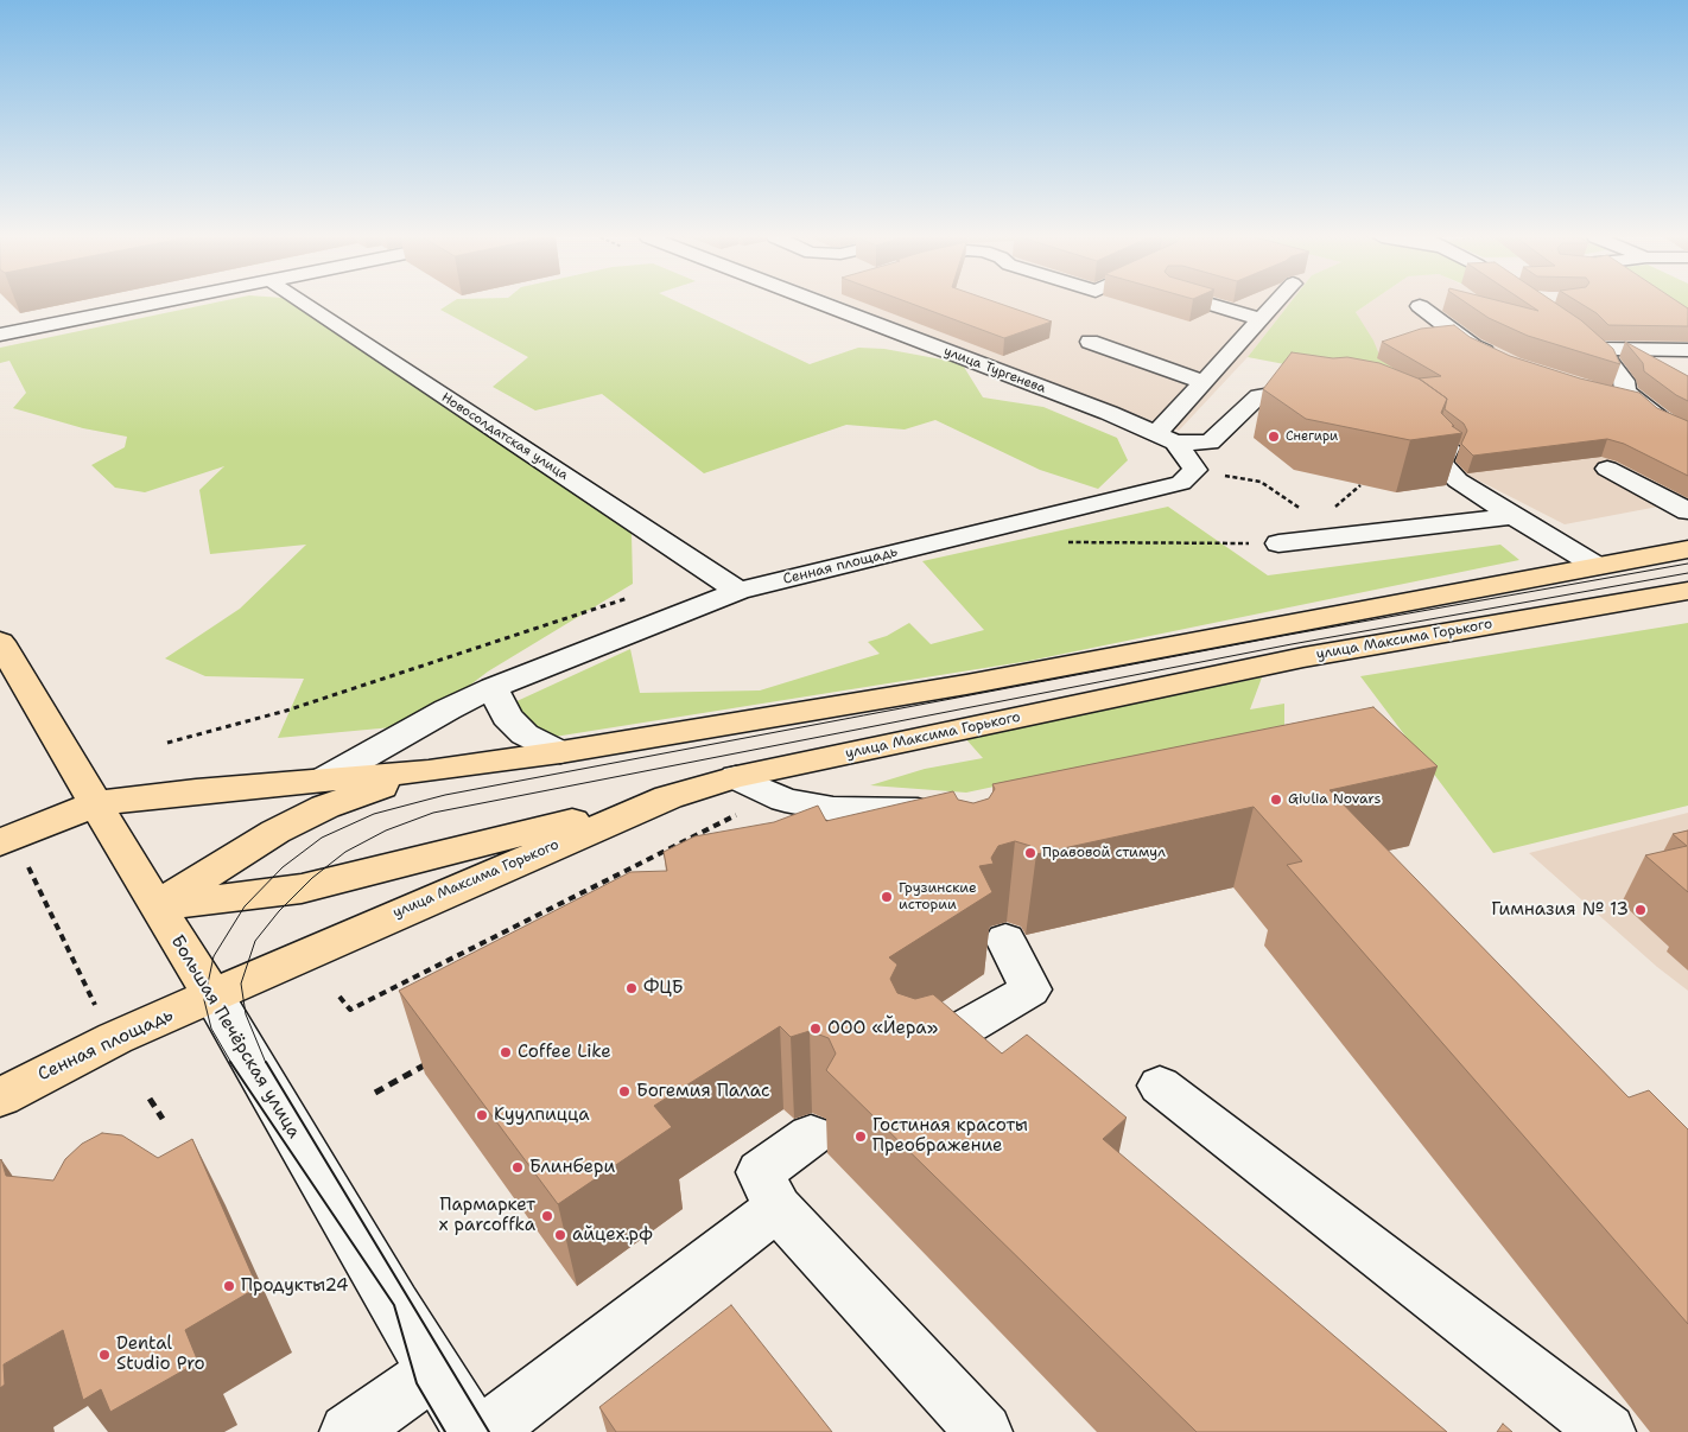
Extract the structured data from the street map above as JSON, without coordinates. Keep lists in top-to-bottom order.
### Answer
{
  "streets": {
    "main road": ["Сенная площадь", "улица Максима Горького", "Большая Печёрская улица"],
    "street": ["улица Тургенева", "Новосолдатская улица"]
  },
  "crossings": [
    ["улица Тургенева", "Сенная площадь"],
    ["Новосолдатская улица", "Сенная площадь"],
    ["Сенная площадь", "улица Максима Горького"],
    ["Сенная площадь", "Большая Печёрская улица"],
    ["улица Максима Горького", "Большая Печёрская улица"]
  ],
  "places": [
    "Снегири",
    "Giulia Novars",
    "Правовой стимул",
    "Грузинские истории",
    "Гимназия № 13",
    "ФЦБ",
    "ООО «Йера»",
    "Coffee Like",
    "Богемия Палас",
    "Куулпицца",
    "Гостиная красоты Преображение",
    "Блинбери",
    "Пармаркет х parcoffka",
    "айцех.рф",
    "Продукты24",
    "Dental Studio Pro"
  ]
}
